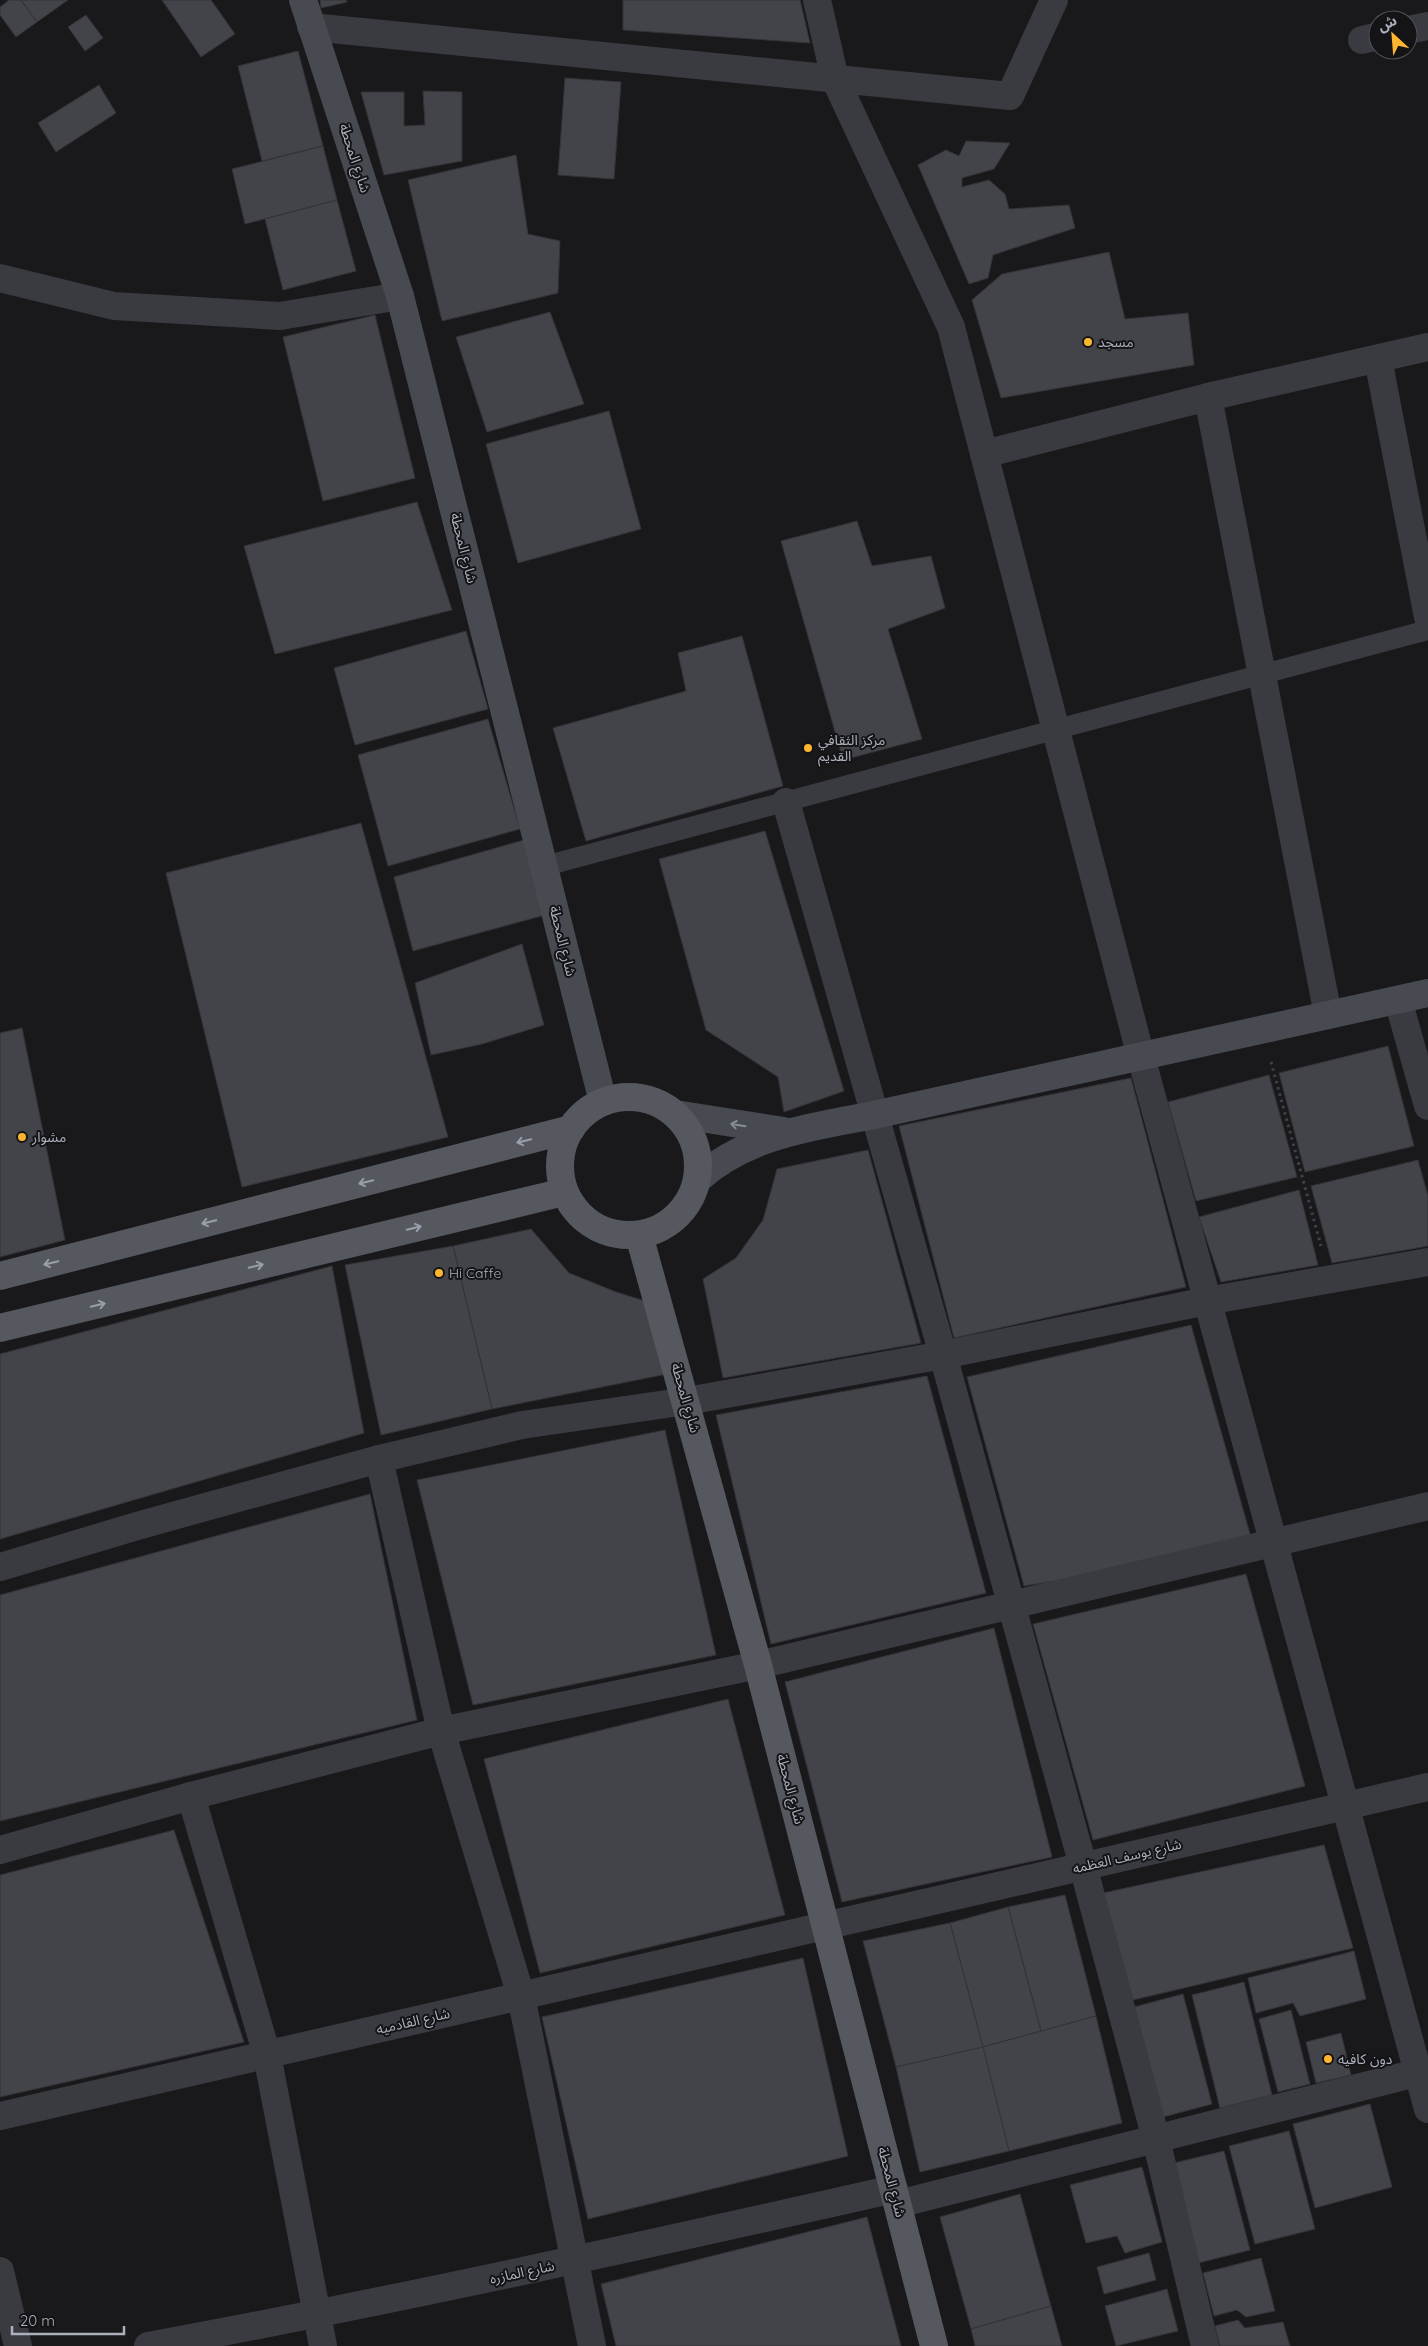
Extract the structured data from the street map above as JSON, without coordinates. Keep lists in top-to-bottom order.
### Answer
{
  "streets": {
    "main road": ["شارع المحطة"],
    "street": ["شارع يوسف العظمه", "شارع القادميه", "شارع المازره"]
  },
  "crossings": [
    ["شارع المحطة", "شارع يوسف العظمه"],
    ["شارع المحطة", "شارع القادميه"],
    ["شارع المحطة", "شارع المازره"],
    ["شارع يوسف العظمه", "شارع القادميه"]
  ],
  "places": [
    "مسجد",
    "مركز الثقافي القديم",
    "مشوار",
    "Hi Caffe",
    "دون كافيه"
  ],
  "scale_bar": "20 m",
  "north": "top left"
}
